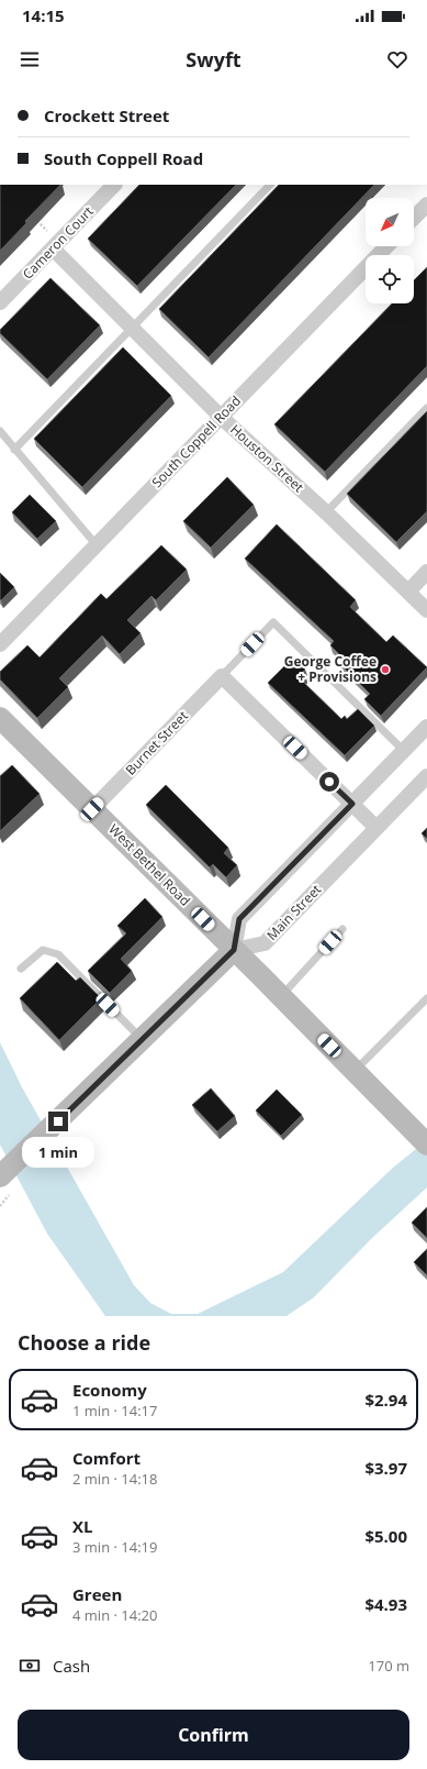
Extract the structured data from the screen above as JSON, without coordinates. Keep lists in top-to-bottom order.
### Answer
{
  "streets": {
    "main road": ["West Bethel Road"],
    "street": [
      "Cameron Court",
      "South Coppell Road",
      "Houston Street",
      "Burnet Street",
      "Main Street"
    ]
  },
  "crossings": [
    ["Cameron Court", "Houston Street"],
    ["South Coppell Road", "Houston Street"],
    ["Burnet Street", "West Bethel Road"],
    ["West Bethel Road", "Main Street"]
  ],
  "places": ["George Coffee + Provisions"],
  "north": "bottom left",
  "page": {
    "status": "14:15",
    "header": "Swyft",
    "banner": ["Crockett Street", "South Coppell Road"],
    "bubble": "1 min",
    "heading": "Choose a ride",
    "list": [
      {
        "name": "Economy",
        "note": "1 min · 14:17",
        "value": "$2.94"
      },
      {
        "name": "Comfort",
        "note": "2 min · 14:18",
        "value": "$3.97"
      },
      {
        "name": "XL",
        "note": "3 min · 14:19",
        "value": "$5.00"
      },
      {
        "name": "Green",
        "note": "4 min · 14:20",
        "value": "$4.93"
      }
    ],
    "pay": ["Cash", "170 m"],
    "buttons": "Confirm"
  }
}
